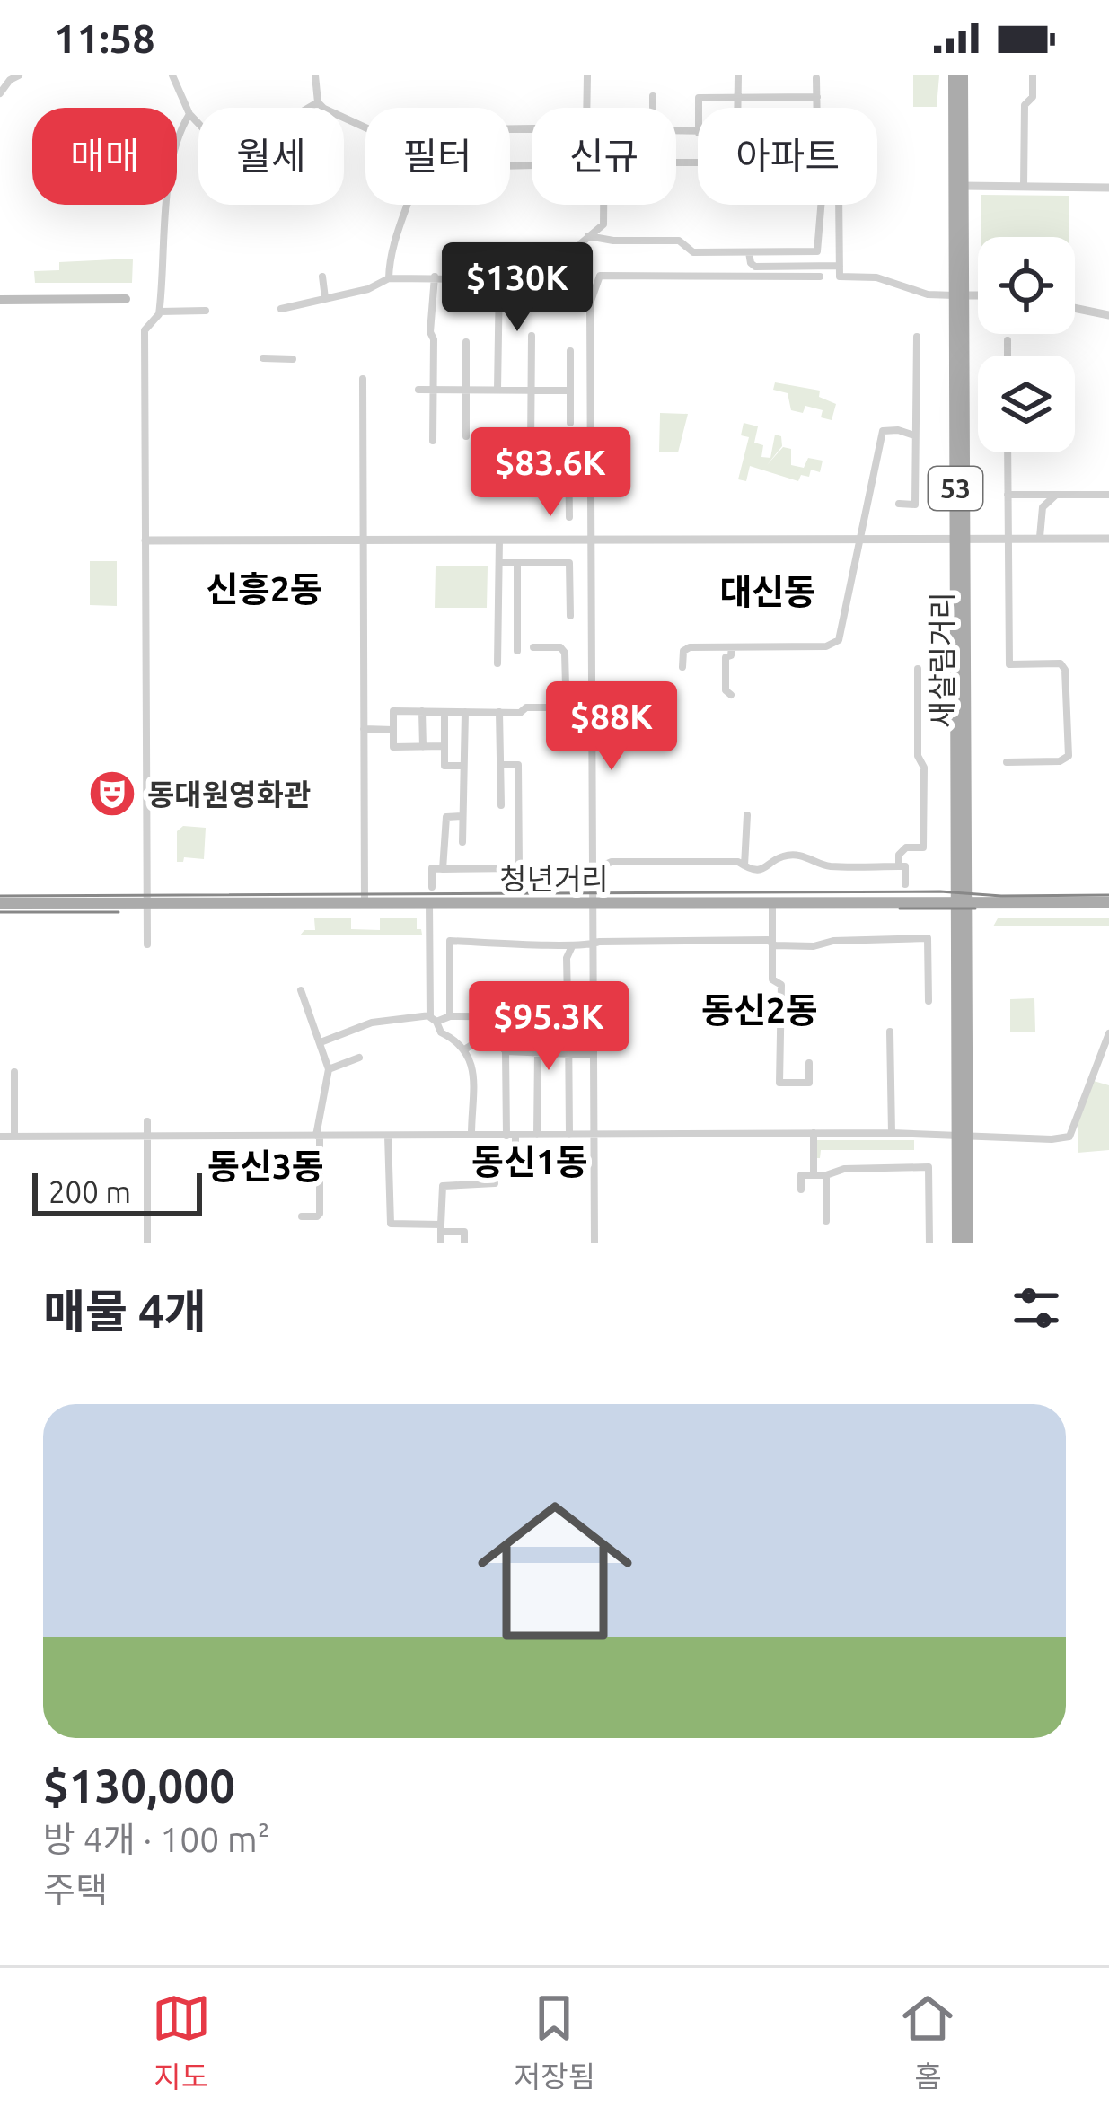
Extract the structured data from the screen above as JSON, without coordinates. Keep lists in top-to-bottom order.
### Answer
{
  "streets": {
    "main road": ["53", "새살림거리", "청년거리"]
  },
  "crossings": [
    ["새살림거리", "청년거리"]
  ],
  "districts": [
    "신흥2동",
    "대신동",
    "동신2동",
    "동신1동",
    "동신3동"
  ],
  "places": {
    "theatre": ["동대원영화관"]
  },
  "scale_bar": "200 m",
  "page": {
    "status": "11:58",
    "chip": [
      "매매",
      "월세",
      "필터",
      "신규",
      "아파트"
    ],
    "price": [
      "$130K",
      "$83.6K",
      "$88K",
      "$95.3K"
    ],
    "scale": "200 m",
    "heading": "매물 4개",
    "list": [
      {
        "name": "$130,000",
        "note": "방 4개 · 100 m² · 주택"
      }
    ],
    "tabs": ["지도", "저장됨", "홈"]
  }
}
